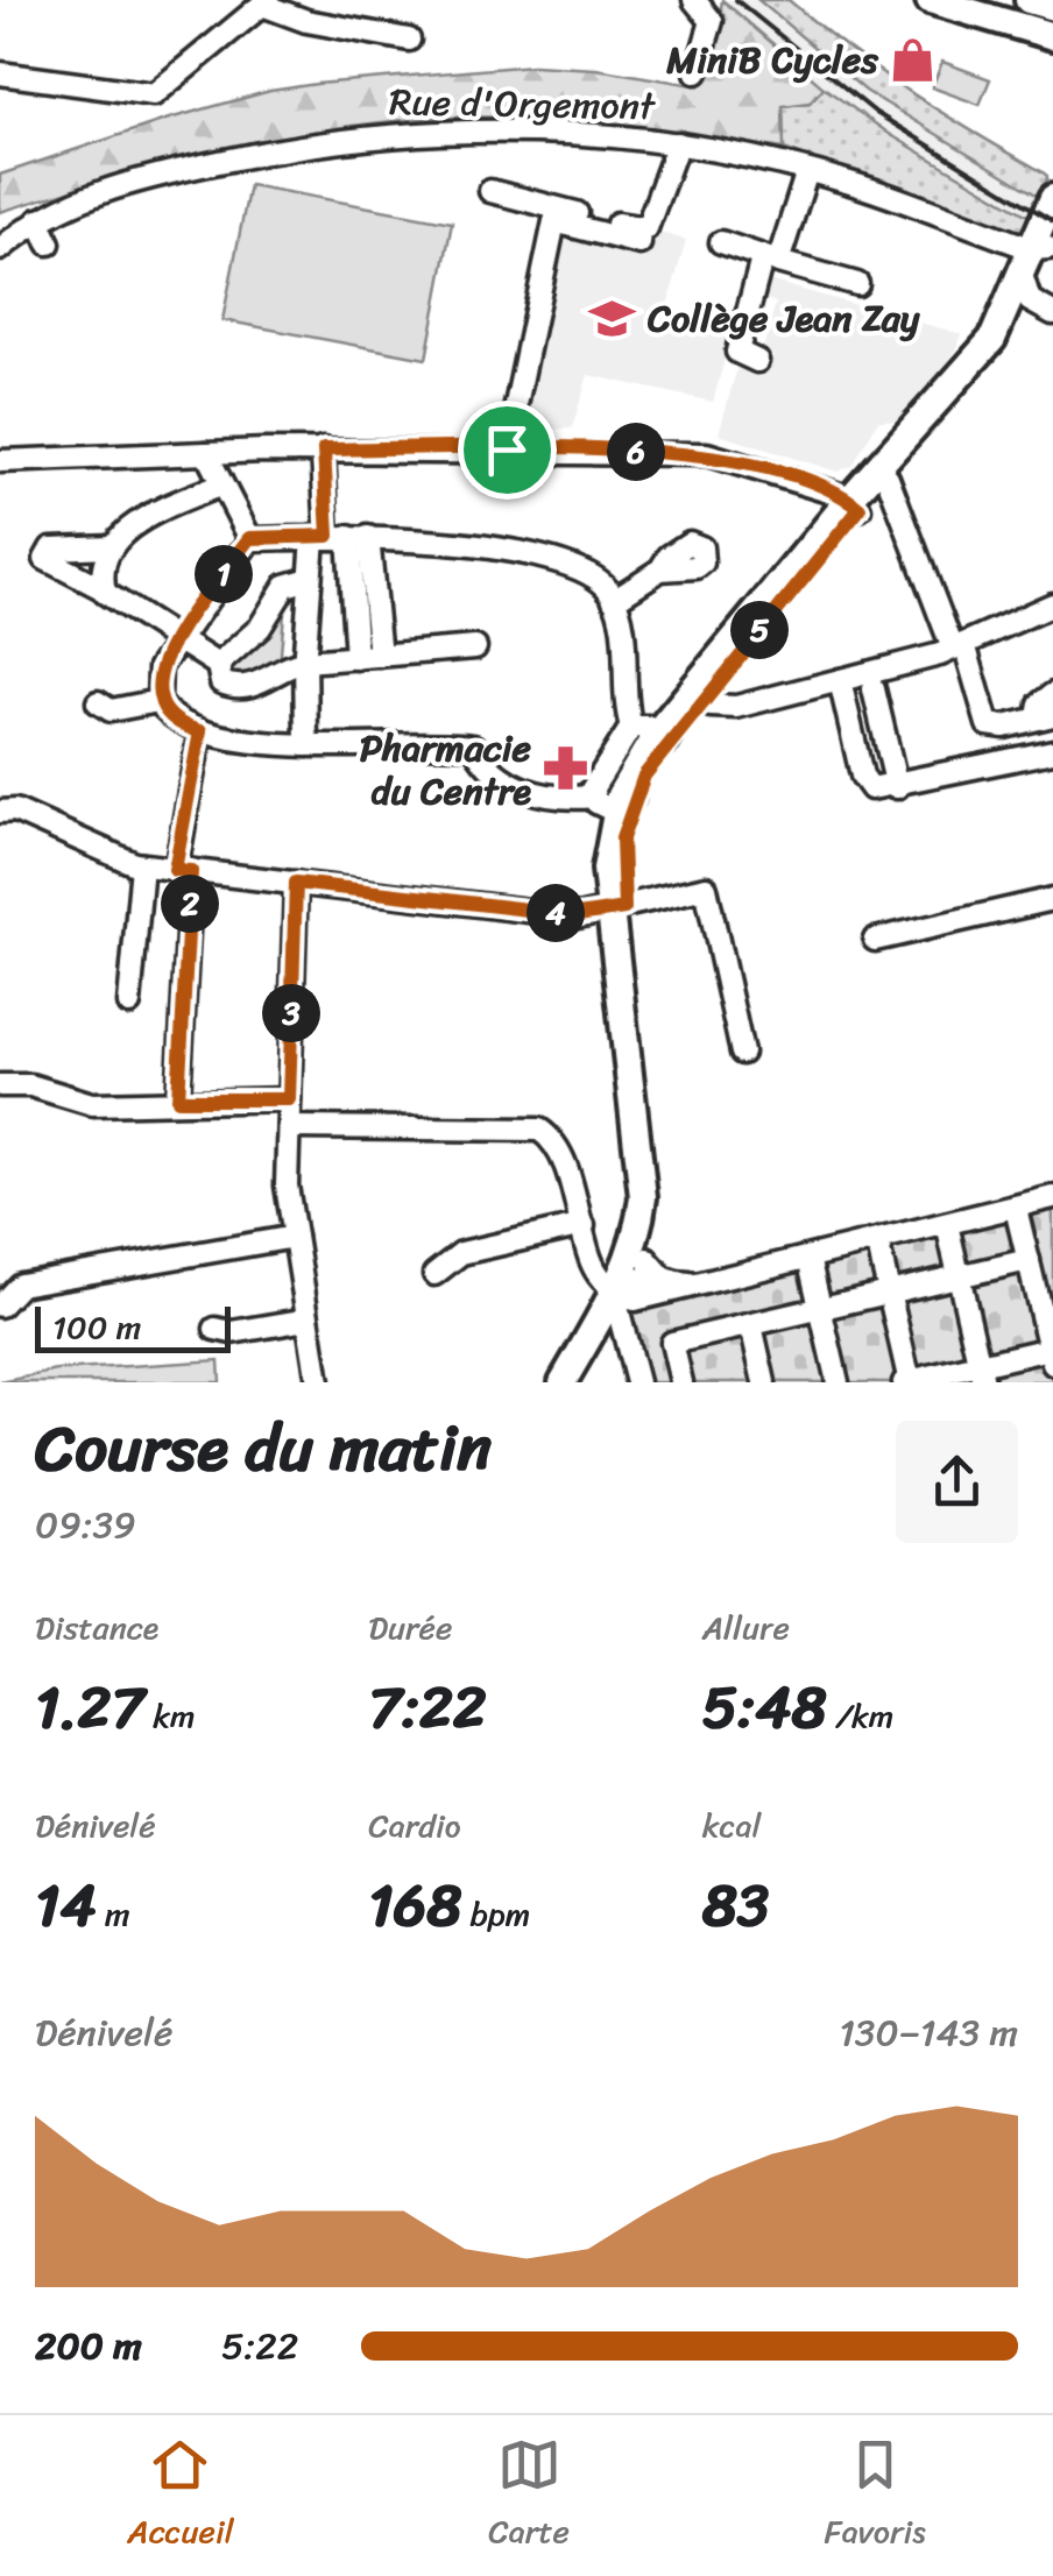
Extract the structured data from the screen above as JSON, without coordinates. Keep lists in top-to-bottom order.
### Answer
{
  "streets": {
    "street": ["Rue d'Orgemont"]
  },
  "places": {
    "shop": ["MiniB Cycles"],
    "school or university": ["Collège Jean Zay"],
    "pharmacy": ["Pharmacie du Centre"]
  },
  "scale_bar": "100 m",
  "page": {
    "pins": [
      "6",
      "1",
      "5",
      "2",
      "4",
      "3"
    ],
    "scale": "100 m",
    "heading": ["Course du matin", "09:39"],
    "stats": [
      ["Distance", "1.27 km"],
      ["Durée", "7:22"],
      ["Allure", "5:48 /km"],
      ["Dénivelé", "14 m"],
      ["Cardio", "168 bpm"],
      ["kcal", "83"]
    ],
    "chart": ["Dénivelé", "130–143 m"],
    "list": [
      {
        "name": "200 m",
        "note": "5:22"
      }
    ],
    "tabs": ["Accueil", "Carte", "Favoris"]
  }
}
